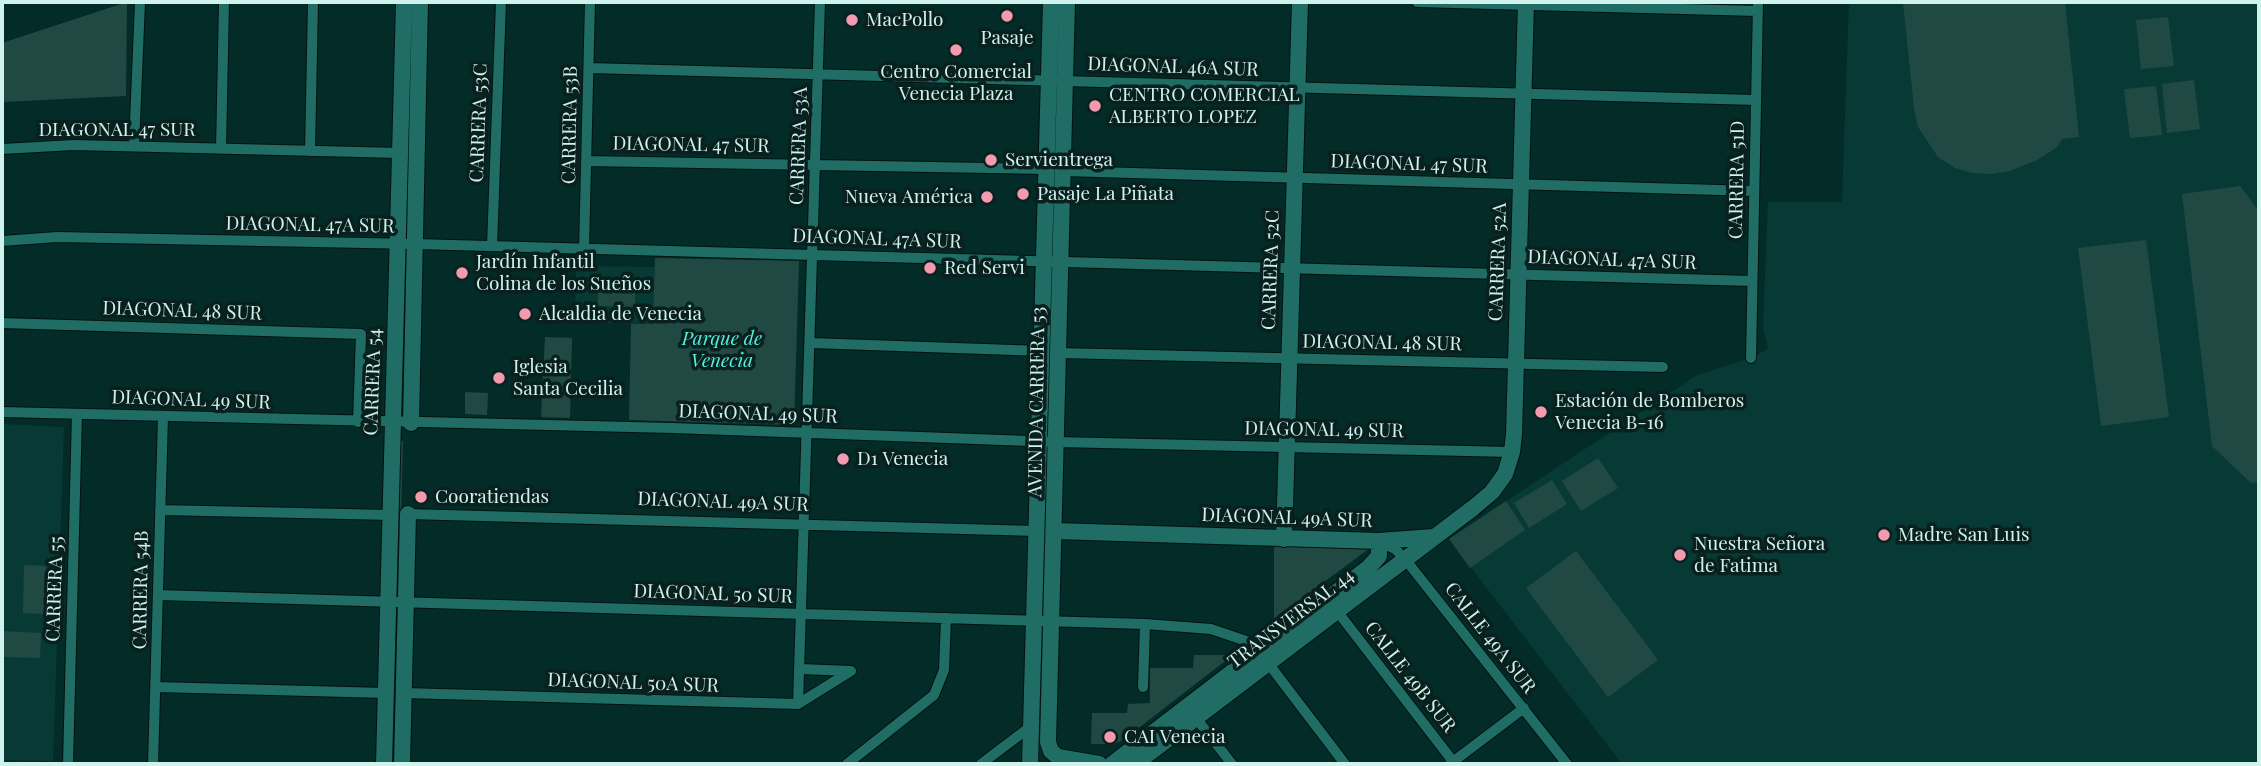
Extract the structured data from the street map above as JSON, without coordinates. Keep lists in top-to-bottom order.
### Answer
{
  "streets": {
    "street": [
      "DIAGONAL 46A SUR",
      "CARRERA 53C",
      "CARRERA 53B",
      "DIAGONAL 47 SUR",
      "CARRERA 53A",
      "CARRERA 51D",
      "DIAGONAL 47A SUR",
      "CARRERA 52A",
      "CARRERA 52C",
      "DIAGONAL 48 SUR",
      "CARRERA 54",
      "DIAGONAL 49 SUR",
      "AVENIDA CARRERA 53",
      "DIAGONAL 49A SUR",
      "CARRERA 55",
      "CARRERA 54B",
      "DIAGONAL 50 SUR",
      "TRANSVERSAL 44",
      "CALLE 49A SUR",
      "CALLE 49B SUR",
      "DIAGONAL 50A SUR"
    ]
  },
  "crossings": [
    ["DIAGONAL 46A SUR", "CARRERA 53B"],
    ["DIAGONAL 46A SUR", "CARRERA 53A"],
    ["DIAGONAL 46A SUR", "CARRERA 51D"],
    ["DIAGONAL 46A SUR", "CARRERA 52A"],
    ["DIAGONAL 46A SUR", "CARRERA 52C"],
    ["DIAGONAL 46A SUR", "AVENIDA CARRERA 53"],
    ["CARRERA 53C", "DIAGONAL 47A SUR"],
    ["CARRERA 53B", "DIAGONAL 47 SUR"],
    ["CARRERA 53B", "DIAGONAL 47A SUR"],
    ["DIAGONAL 47 SUR", "CARRERA 53A"],
    ["DIAGONAL 47 SUR", "CARRERA 51D"],
    ["DIAGONAL 47 SUR", "CARRERA 52A"],
    ["DIAGONAL 47 SUR", "CARRERA 52C"],
    ["DIAGONAL 47 SUR", "CARRERA 54"],
    ["DIAGONAL 47 SUR", "AVENIDA CARRERA 53"],
    ["CARRERA 53A", "DIAGONAL 47A SUR"],
    ["CARRERA 53A", "DIAGONAL 49 SUR"],
    ["CARRERA 53A", "DIAGONAL 49A SUR"],
    ["CARRERA 53A", "DIAGONAL 50 SUR"],
    ["CARRERA 53A", "DIAGONAL 50A SUR"],
    ["CARRERA 51D", "DIAGONAL 47A SUR"],
    ["DIAGONAL 47A SUR", "CARRERA 52A"],
    ["DIAGONAL 47A SUR", "CARRERA 52C"],
    ["DIAGONAL 47A SUR", "CARRERA 54"],
    ["DIAGONAL 47A SUR", "AVENIDA CARRERA 53"],
    ["CARRERA 52A", "DIAGONAL 48 SUR"],
    ["CARRERA 52A", "DIAGONAL 49 SUR"],
    ["CARRERA 52A", "TRANSVERSAL 44"],
    ["CARRERA 52C", "DIAGONAL 48 SUR"],
    ["CARRERA 52C", "DIAGONAL 49 SUR"],
    ["CARRERA 52C", "DIAGONAL 49A SUR"],
    ["DIAGONAL 48 SUR", "DIAGONAL 49 SUR"],
    ["DIAGONAL 48 SUR", "AVENIDA CARRERA 53"],
    ["CARRERA 54", "DIAGONAL 49 SUR"],
    ["CARRERA 54", "DIAGONAL 50 SUR"],
    ["DIAGONAL 49 SUR", "AVENIDA CARRERA 53"],
    ["DIAGONAL 49 SUR", "CARRERA 55"],
    ["DIAGONAL 49 SUR", "CARRERA 54B"],
    ["AVENIDA CARRERA 53", "DIAGONAL 49A SUR"],
    ["AVENIDA CARRERA 53", "DIAGONAL 50 SUR"],
    ["DIAGONAL 49A SUR", "TRANSVERSAL 44"],
    ["DIAGONAL 49A SUR", "CALLE 49A SUR"],
    ["CARRERA 54B", "DIAGONAL 50 SUR"],
    ["DIAGONAL 50 SUR", "TRANSVERSAL 44"],
    ["TRANSVERSAL 44", "CALLE 49A SUR"],
    ["TRANSVERSAL 44", "CALLE 49B SUR"]
  ],
  "parks": ["Parque de Venecia"],
  "places": [
    "Pasaje",
    "MacPollo",
    "Centro Comercial Venecia Plaza",
    "CENTRO COMERCIAL ALBERTO LOPEZ",
    "Servientrega",
    "Pasaje La Piñata",
    "Nueva América",
    "Red Servi",
    "Jardín Infantil Colina de los Sueños",
    "Alcaldia de Venecia",
    "Iglesia Santa Cecilia",
    "Estación de Bomberos Venecia B-16",
    "D1 Venecia",
    "Cooratiendas",
    "Madre San Luis",
    "Nuestra Señora de Fatima",
    "CAI Venecia"
  ]
}
